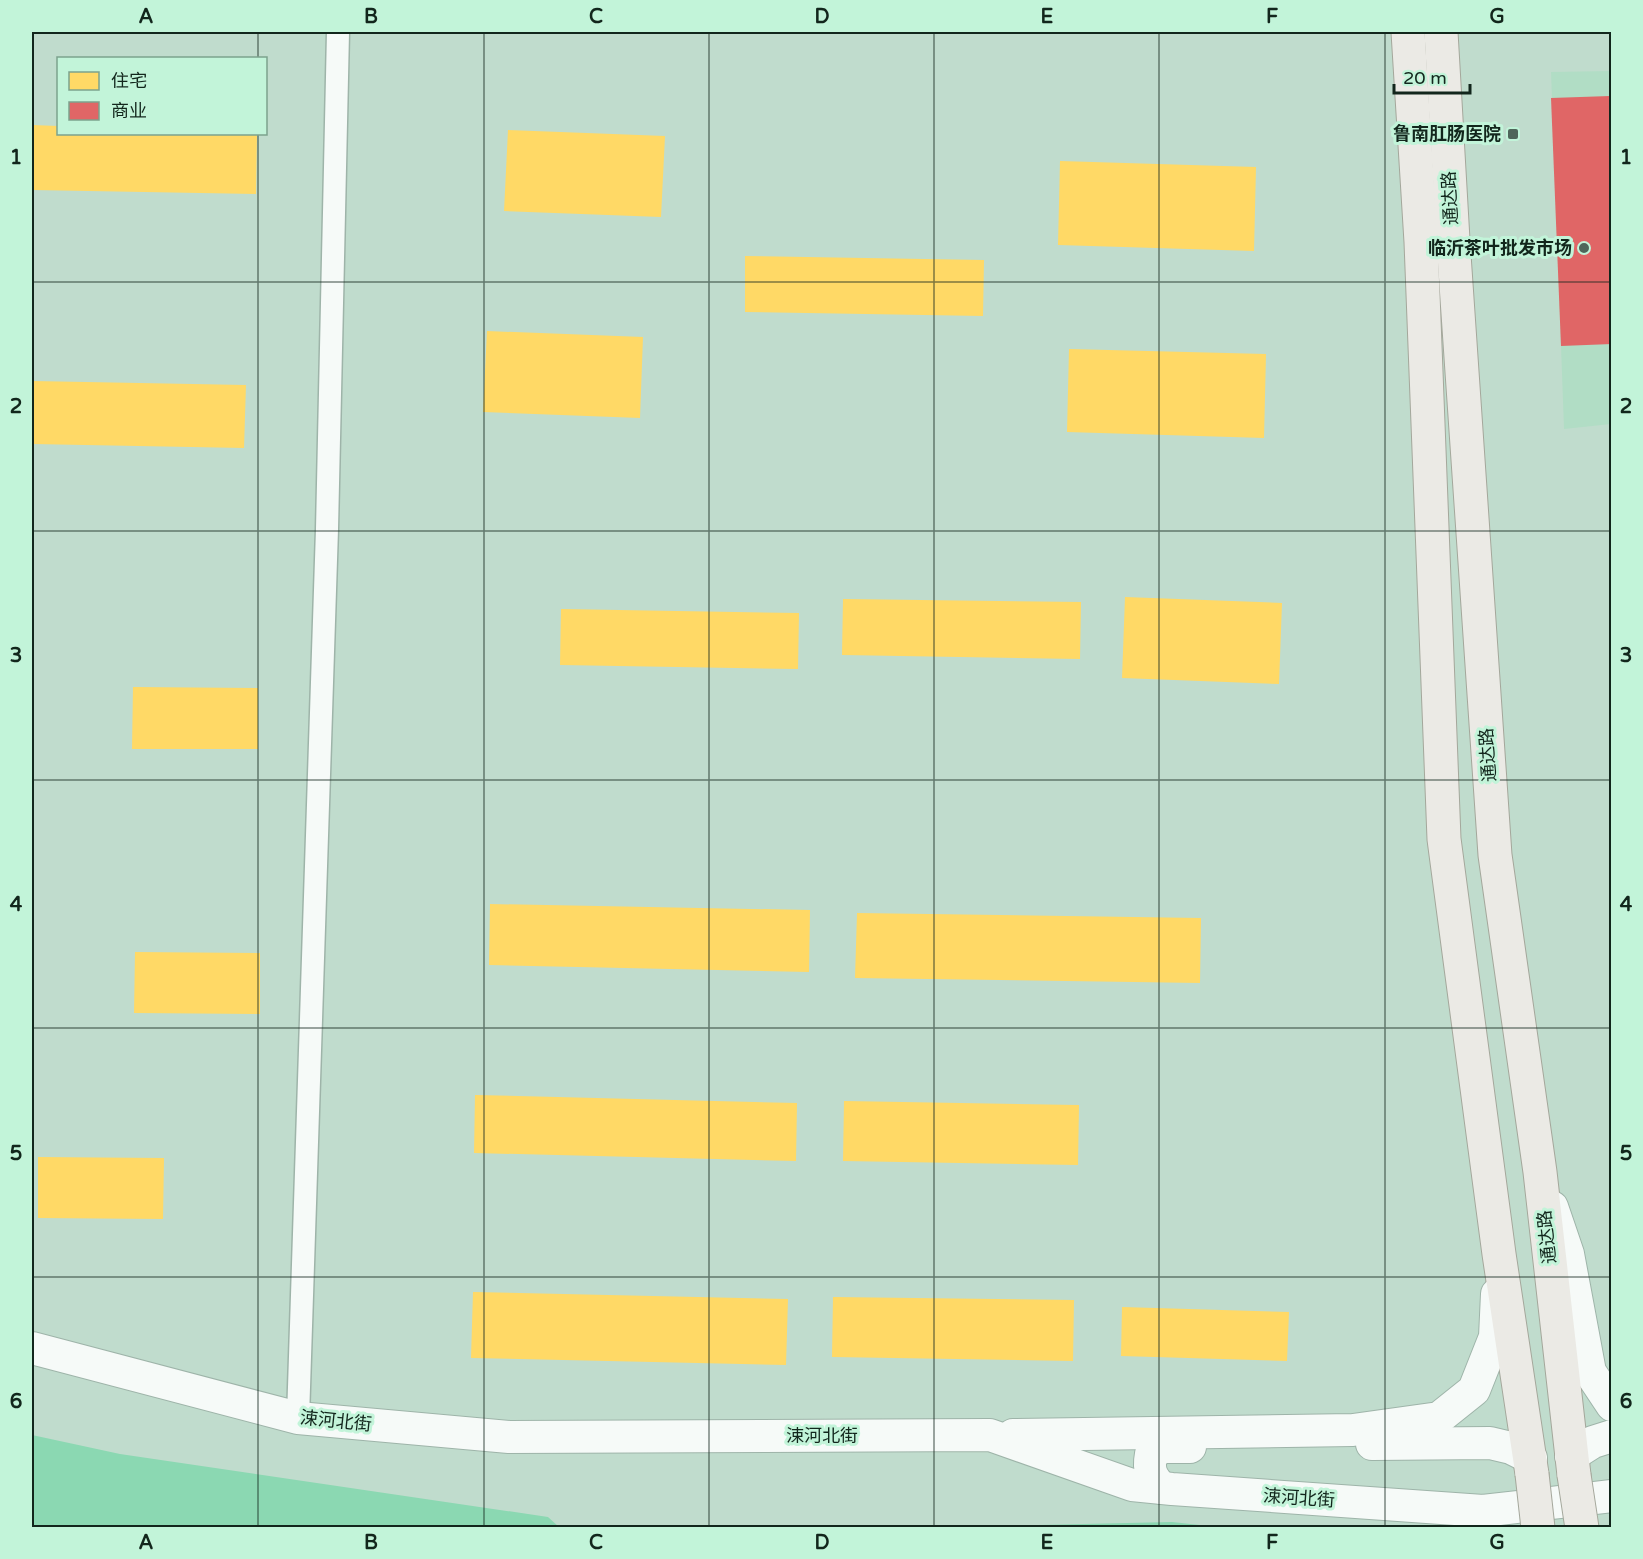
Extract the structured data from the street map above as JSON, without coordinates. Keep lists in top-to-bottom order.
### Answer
{
  "streets": {
    "main road": ["通达路", "涑河北街"]
  },
  "places": {
    "transit": ["鲁南肛肠医院"],
    "other": ["临沂茶叶批发市场"]
  },
  "legend": ["住宅", "商业"],
  "scale_bar": "20 m",
  "grid": {
    "columns": [
      "A",
      "B",
      "C",
      "D",
      "E",
      "F",
      "G"
    ],
    "rows": [
      "1",
      "2",
      "3",
      "4",
      "5",
      "6"
    ]
  }
}
